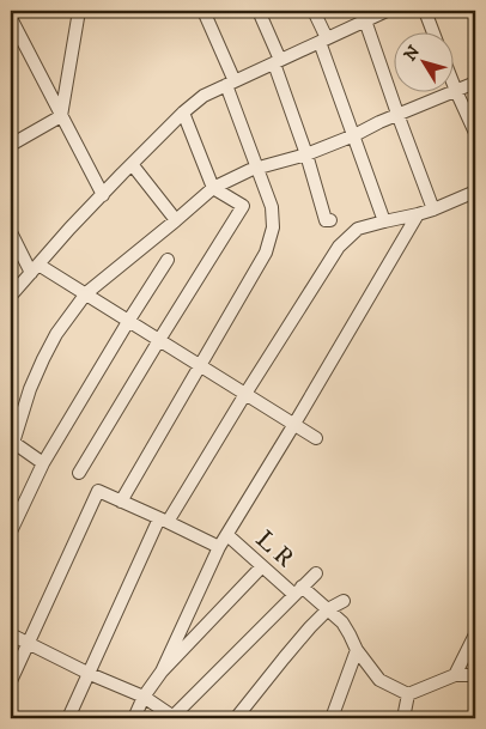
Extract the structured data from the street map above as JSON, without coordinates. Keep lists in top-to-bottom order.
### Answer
{
  "streets": {
    "street": ["L R"]
  },
  "north": "top left"
}
